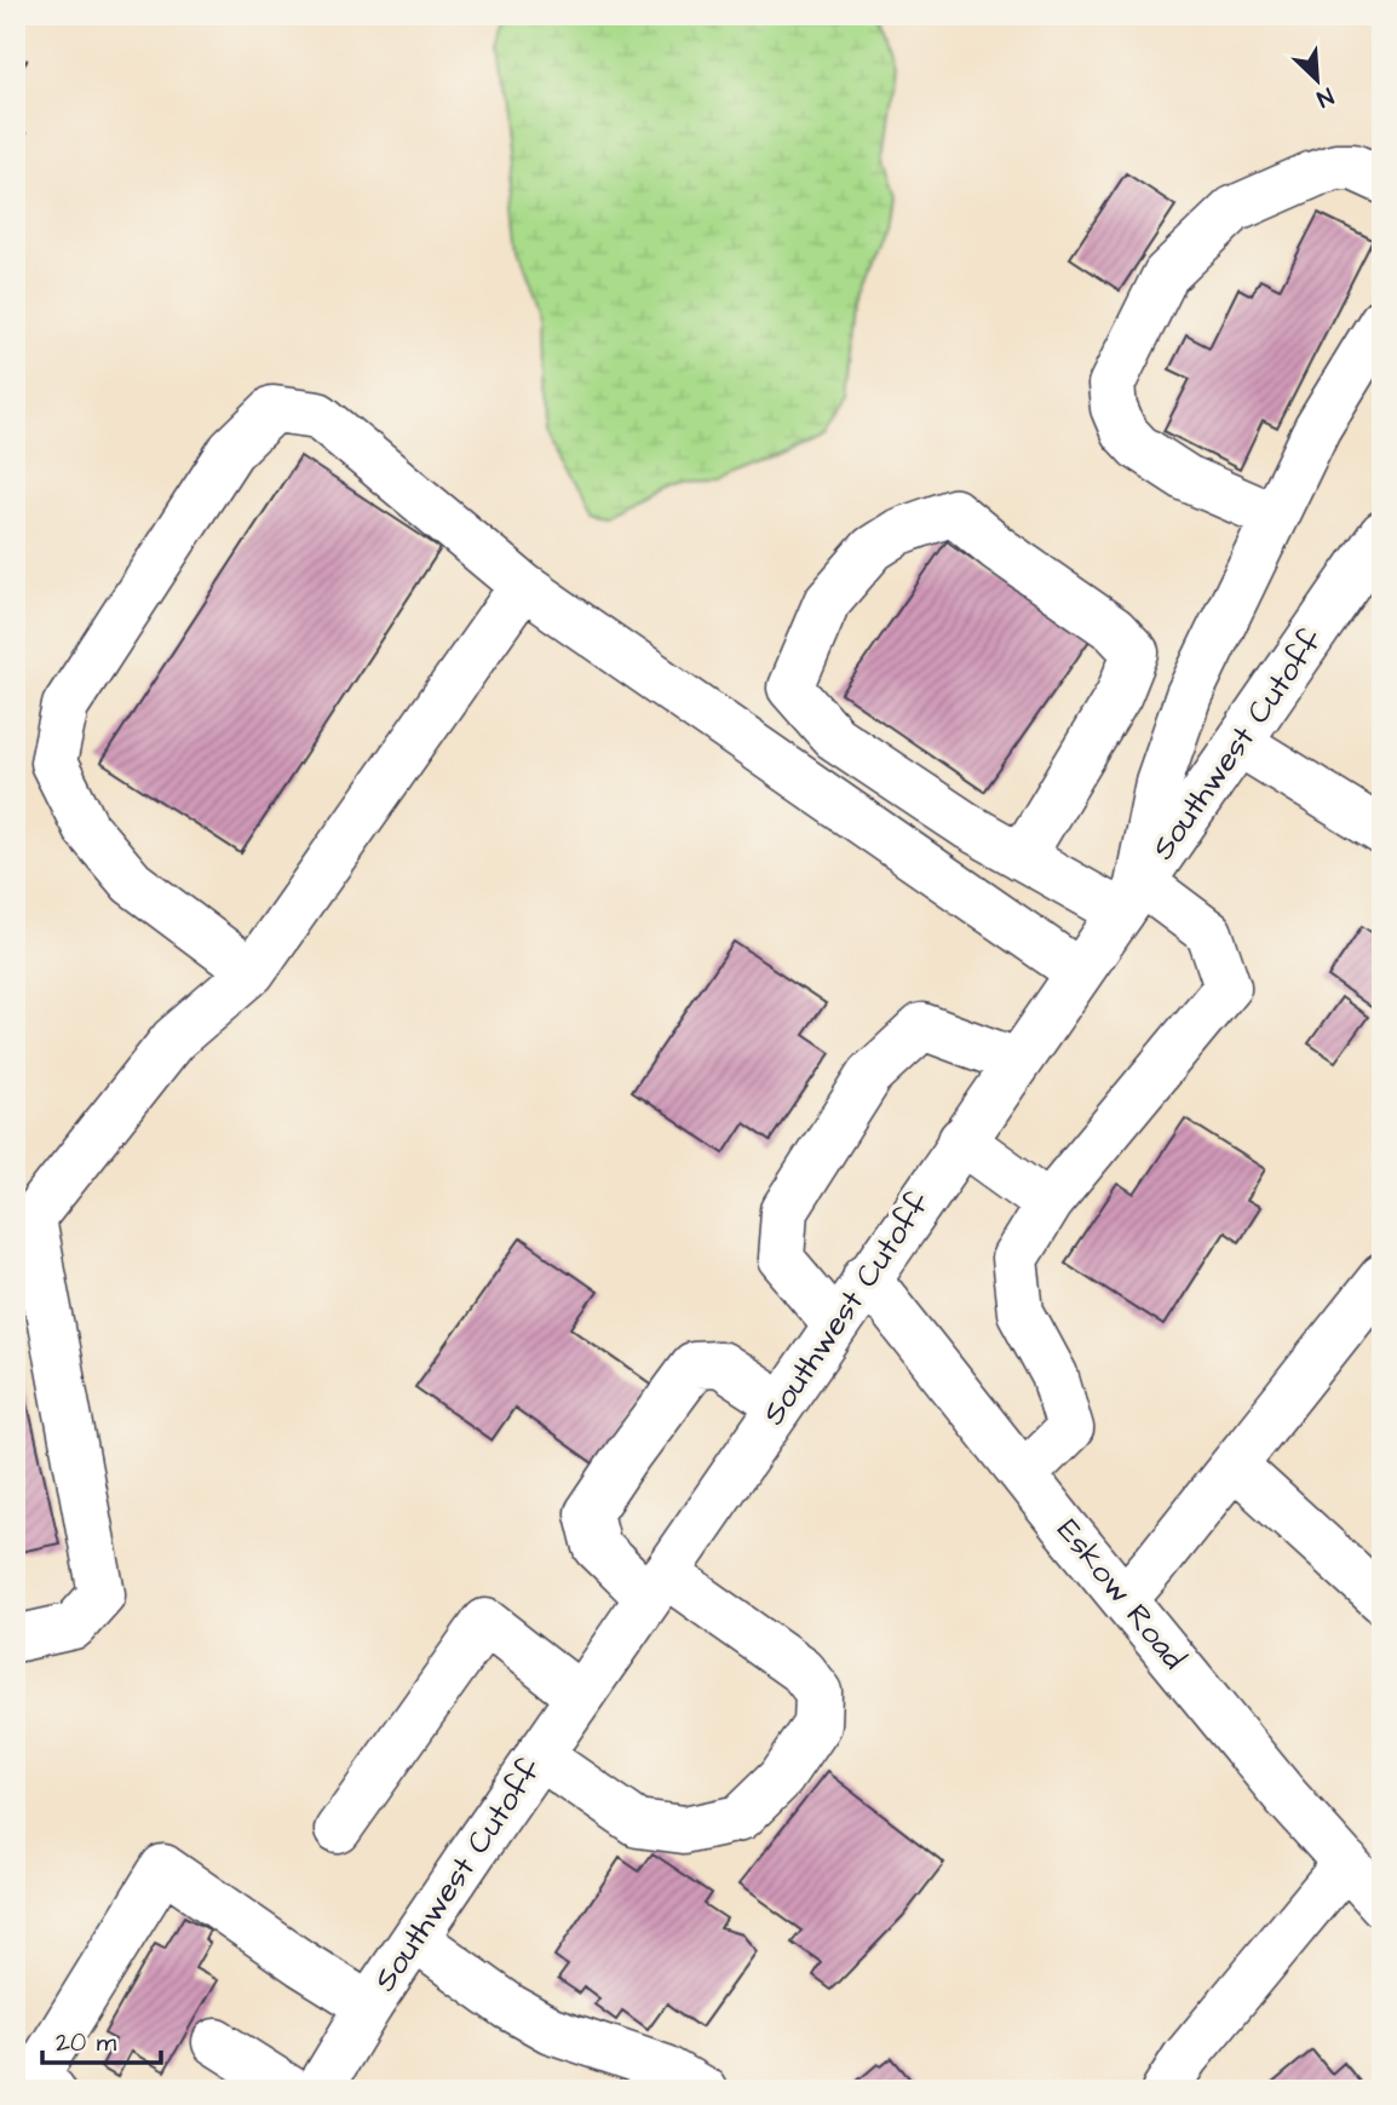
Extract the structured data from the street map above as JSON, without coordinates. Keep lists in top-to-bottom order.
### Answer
{
  "streets": {
    "main road": ["Southwest Cutoff", "Eskow Road"]
  },
  "crossings": [
    ["Southwest Cutoff", "Eskow Road"]
  ],
  "scale_bar": "20 m",
  "north": "bottom right"
}
